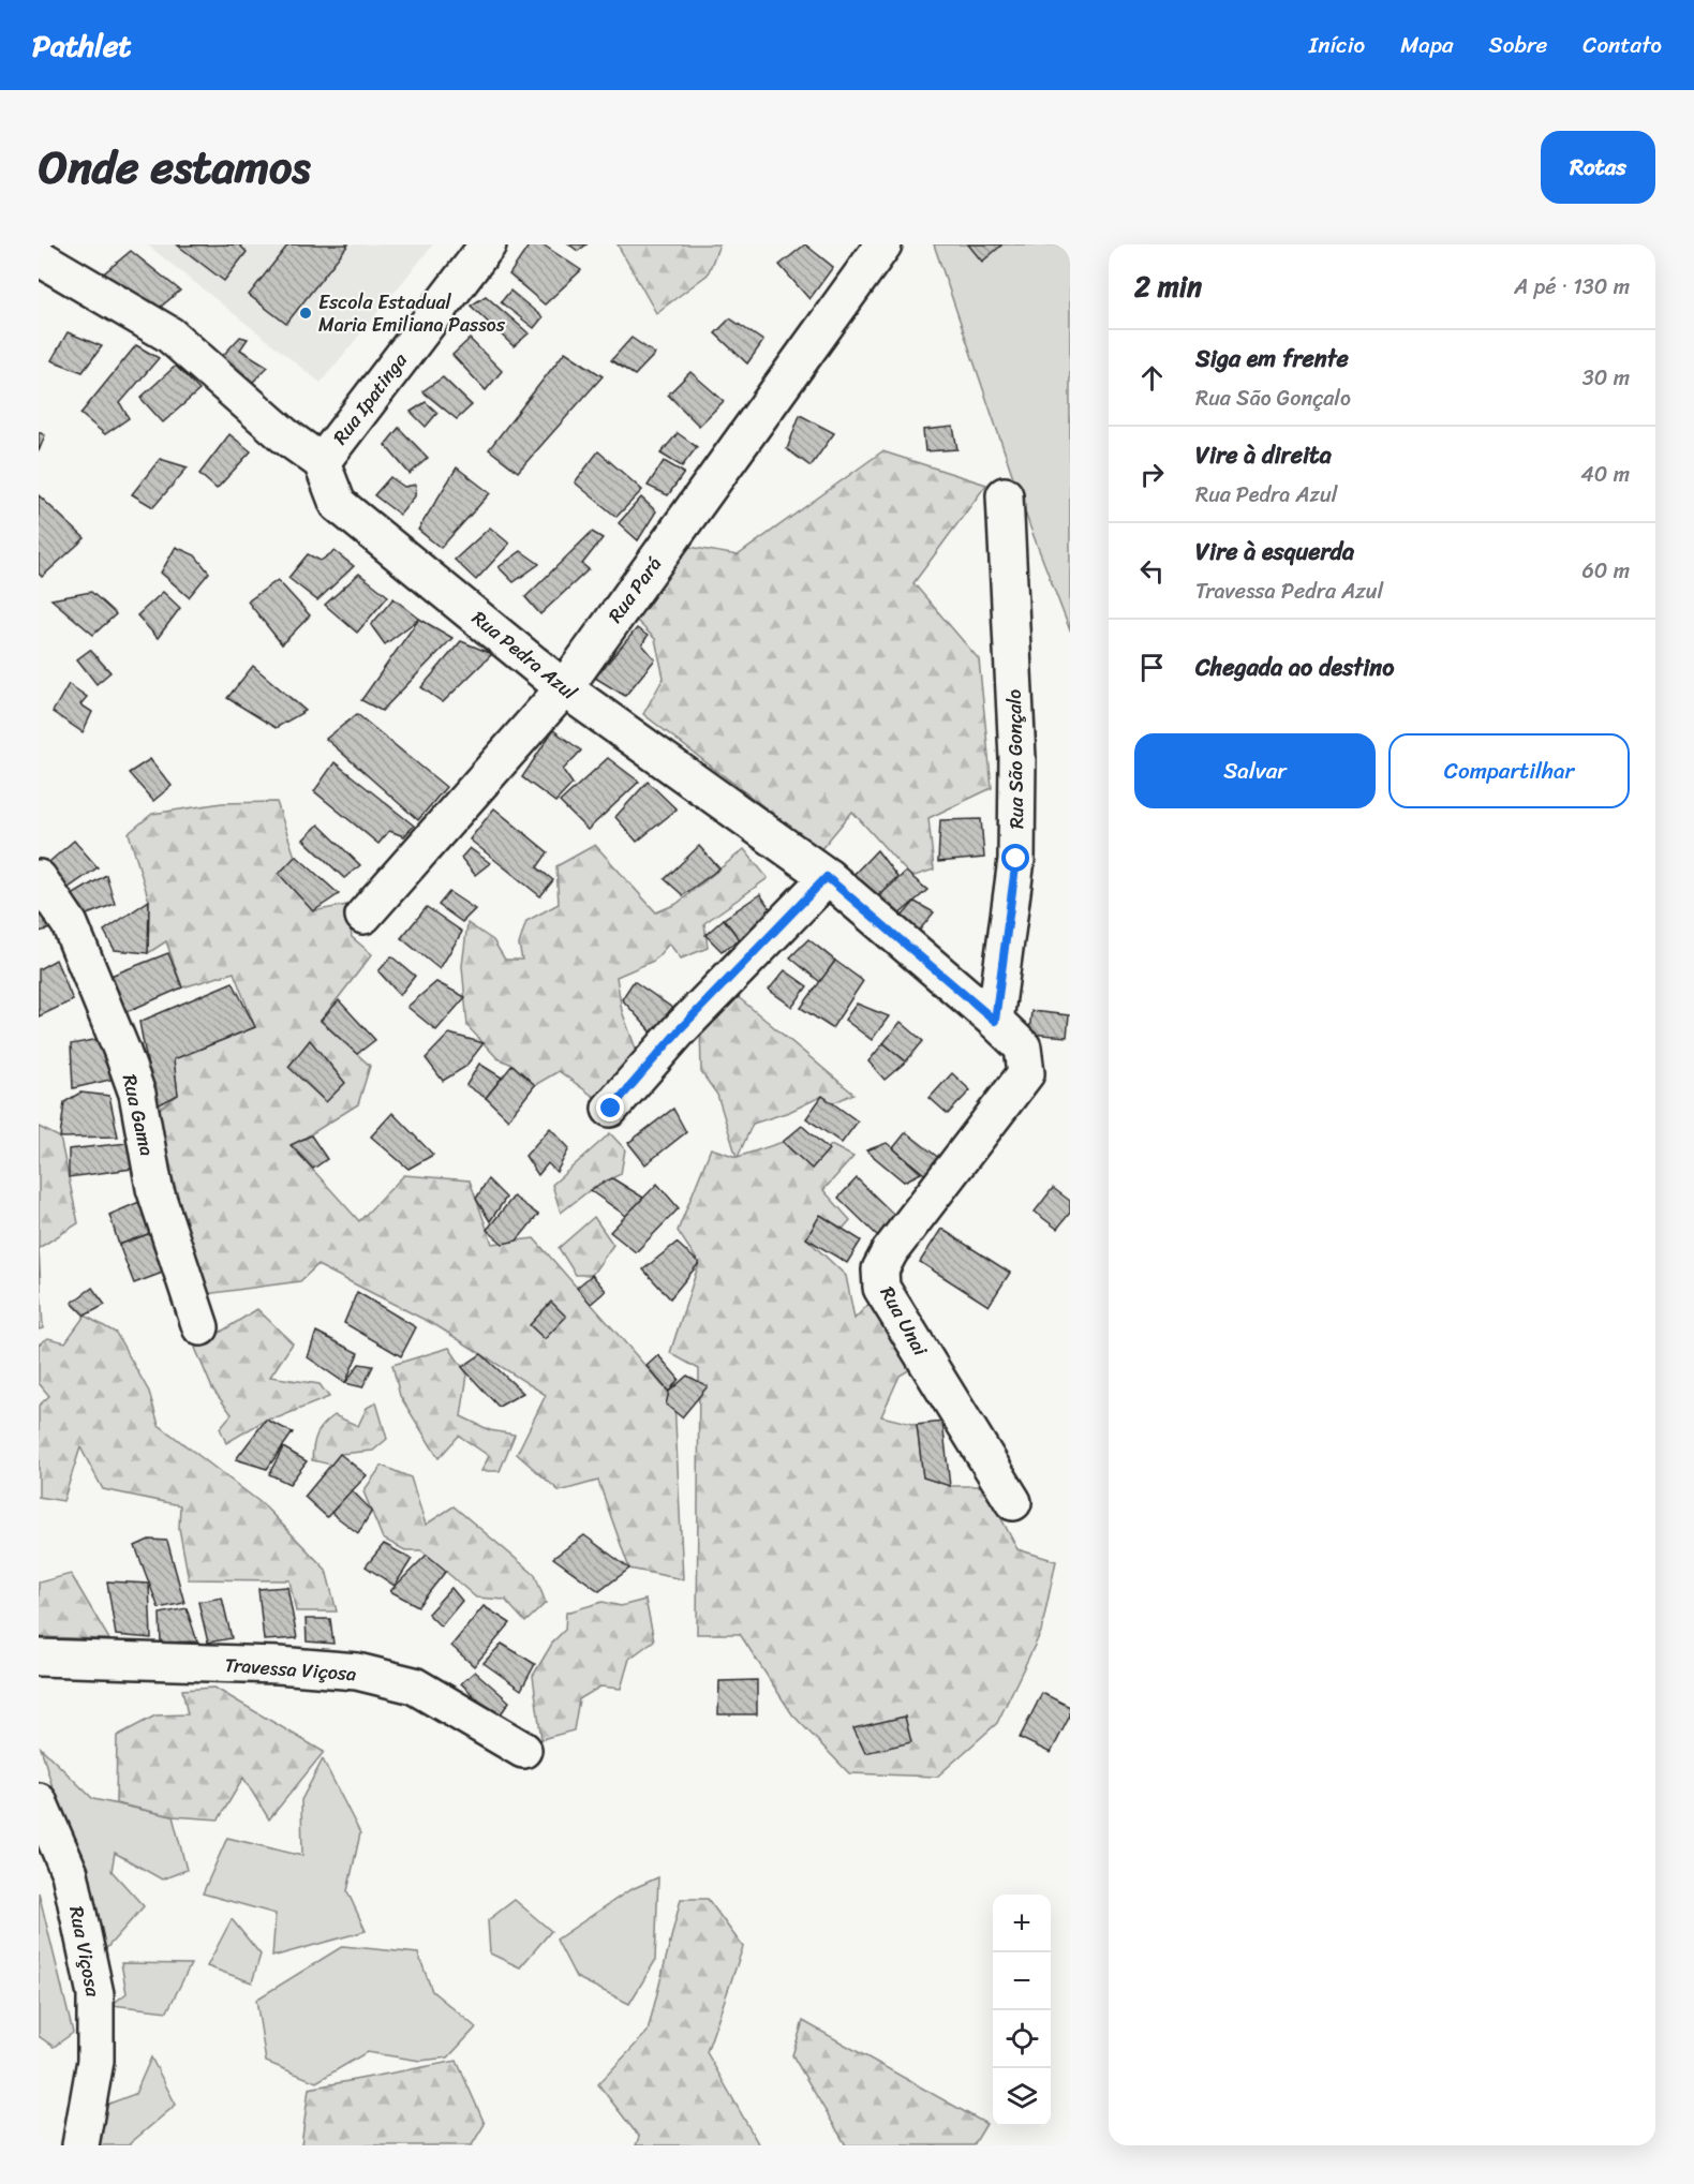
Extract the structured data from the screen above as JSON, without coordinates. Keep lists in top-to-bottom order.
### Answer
{
  "streets": {
    "street": [
      "Rua Ipatinga",
      "Rua Pará",
      "Rua Pedra Azul",
      "Rua São Gonçalo",
      "Rua Gama",
      "Rua Unai",
      "Travessa Viçosa",
      "Rua Viçosa"
    ]
  },
  "crossings": [
    ["Rua Ipatinga", "Rua Pedra Azul"],
    ["Rua Pará", "Rua Pedra Azul"],
    ["Rua Pedra Azul", "Rua São Gonçalo"],
    ["Rua Pedra Azul", "Rua Unai"]
  ],
  "places": ["Escola Estadual Maria Emiliana Passos"],
  "page": {
    "header": "Pathlet",
    "nav": [
      "Início",
      "Mapa",
      "Sobre",
      "Contato"
    ],
    "title": "Onde estamos",
    "buttons": [
      "Rotas",
      ["Salvar", "Compartilhar"]
    ],
    "heading": ["2 min", "A pé · 130 m"],
    "list": [
      ["Siga em frente", "Rua São Gonçalo", "30 m"],
      ["Vire à direita", "Rua Pedra Azul", "40 m"],
      ["Vire à esquerda", "Travessa Pedra Azul", "60 m"],
      "Chegada ao destino"
    ],
    "map_buttons": ["+", "−"]
  }
}
